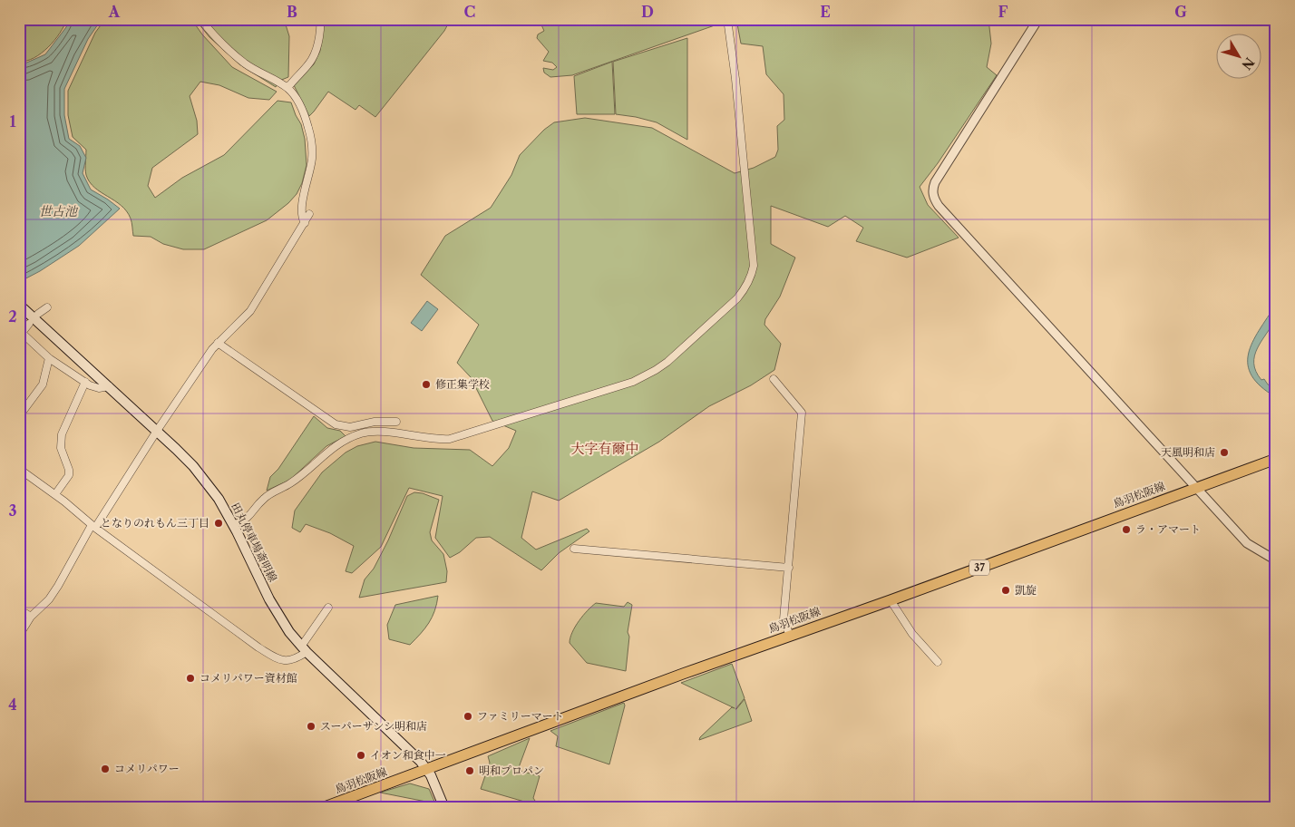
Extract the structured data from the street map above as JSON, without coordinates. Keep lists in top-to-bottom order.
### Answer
{
  "streets": {
    "main road": ["鳥羽松阪線", "田丸停車場斎明線", "37"]
  },
  "crossings": [
    ["鳥羽松阪線", "田丸停車場斎明線"]
  ],
  "districts": ["大字有爾中"],
  "water": ["世古池"],
  "places": [
    "修正集学校",
    "天風明和店",
    "となりのれもん三丁目",
    "ラ・アマート",
    "凱旋",
    "コメリパワー資材館",
    "ファミリーマート",
    "スーパーサンシ明和店",
    "イオン和食中一",
    "コメリパワー",
    "明和プロパン"
  ],
  "north": "bottom right",
  "grid": {
    "columns": [
      "A",
      "B",
      "C",
      "D",
      "E",
      "F",
      "G"
    ],
    "rows": [
      "1",
      "2",
      "3",
      "4"
    ]
  }
}
